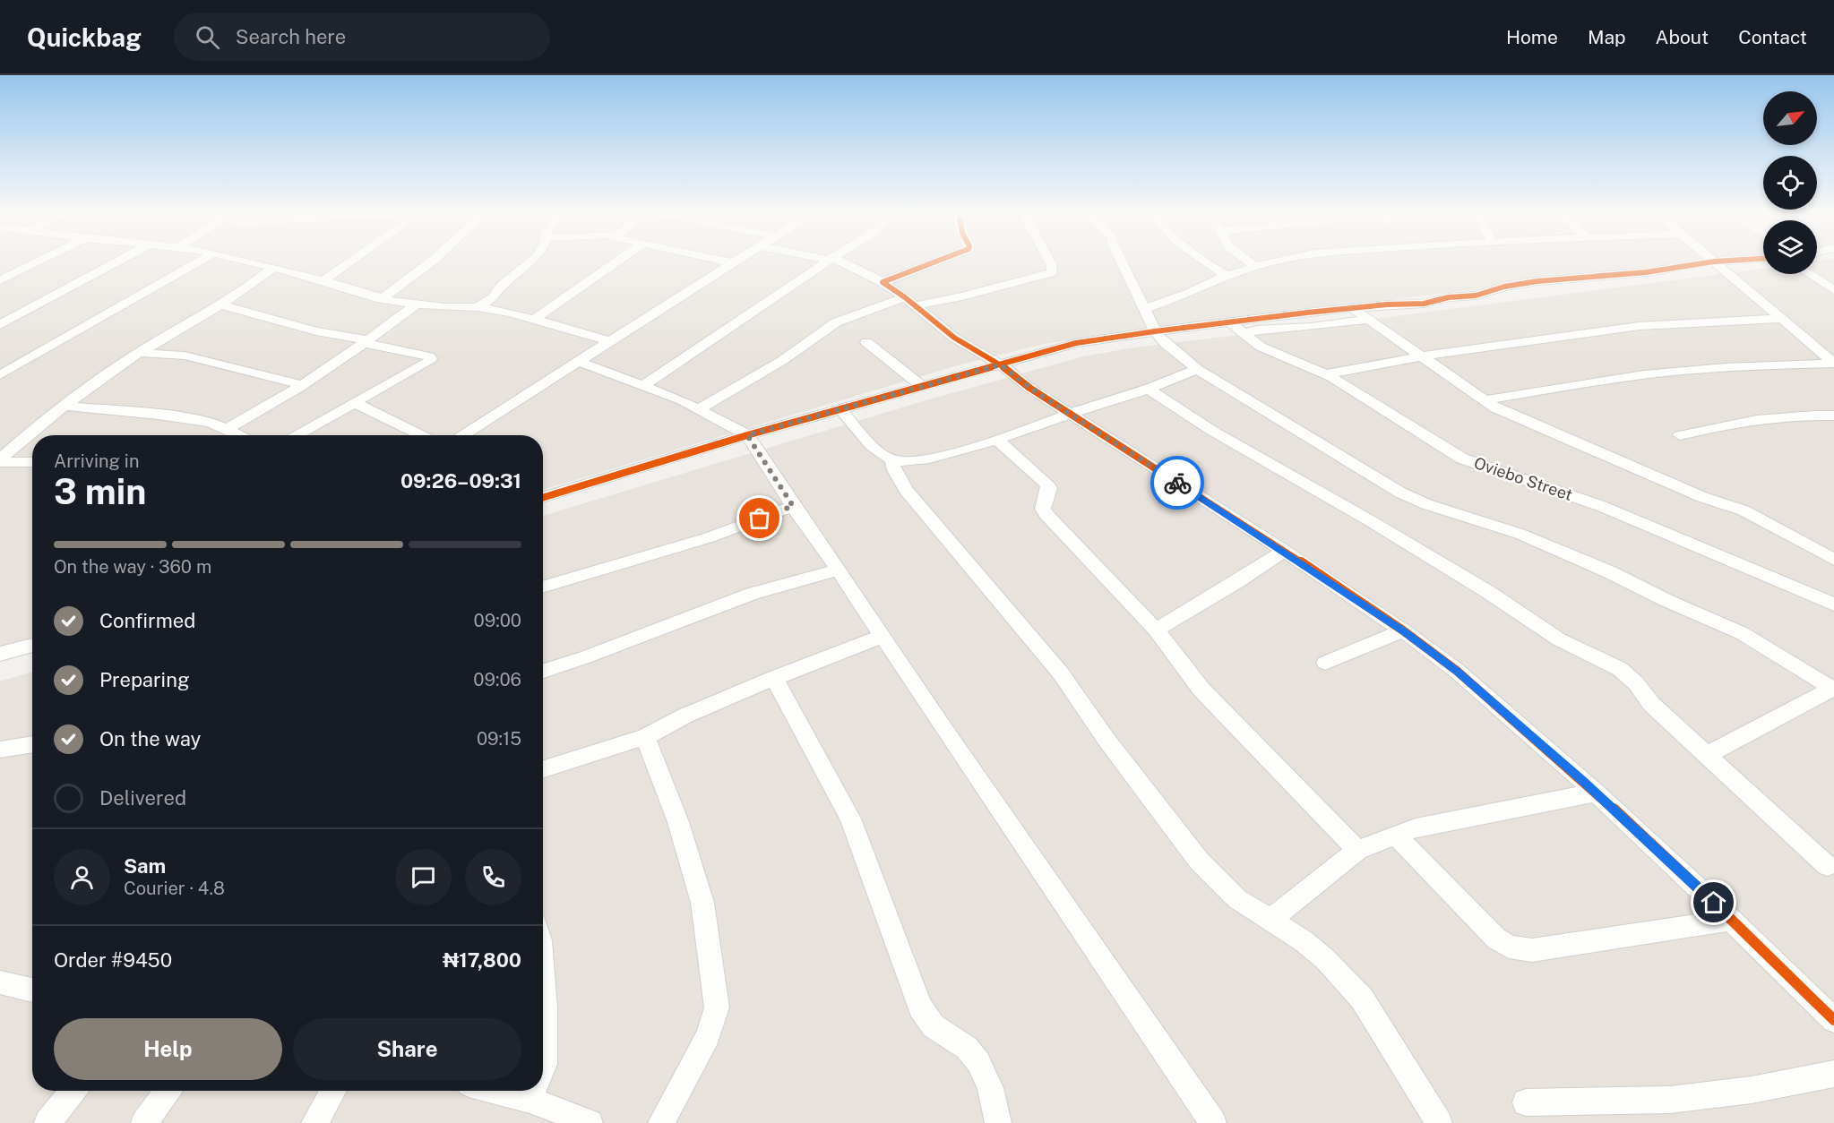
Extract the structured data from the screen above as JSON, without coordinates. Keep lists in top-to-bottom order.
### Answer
{
  "streets": {
    "street": ["Oviebo Street"]
  },
  "north": "top right",
  "page": {
    "header": "Quickbag",
    "search": "Search here",
    "nav": [
      "Home",
      "Map",
      "About",
      "Contact"
    ],
    "heading": ["3 min", "Arriving in", "09:26–09:31"],
    "panel": [
      "Sam",
      "Courier · 4.8",
      "Order #9450",
      "₦17,800"
    ],
    "bar": "On the way · 360 m",
    "list": [
      ["Confirmed", "09:00"],
      ["Preparing", "09:06"],
      ["On the way", "09:15"],
      "Delivered"
    ],
    "buttons": ["Help", "Share"]
  }
}
